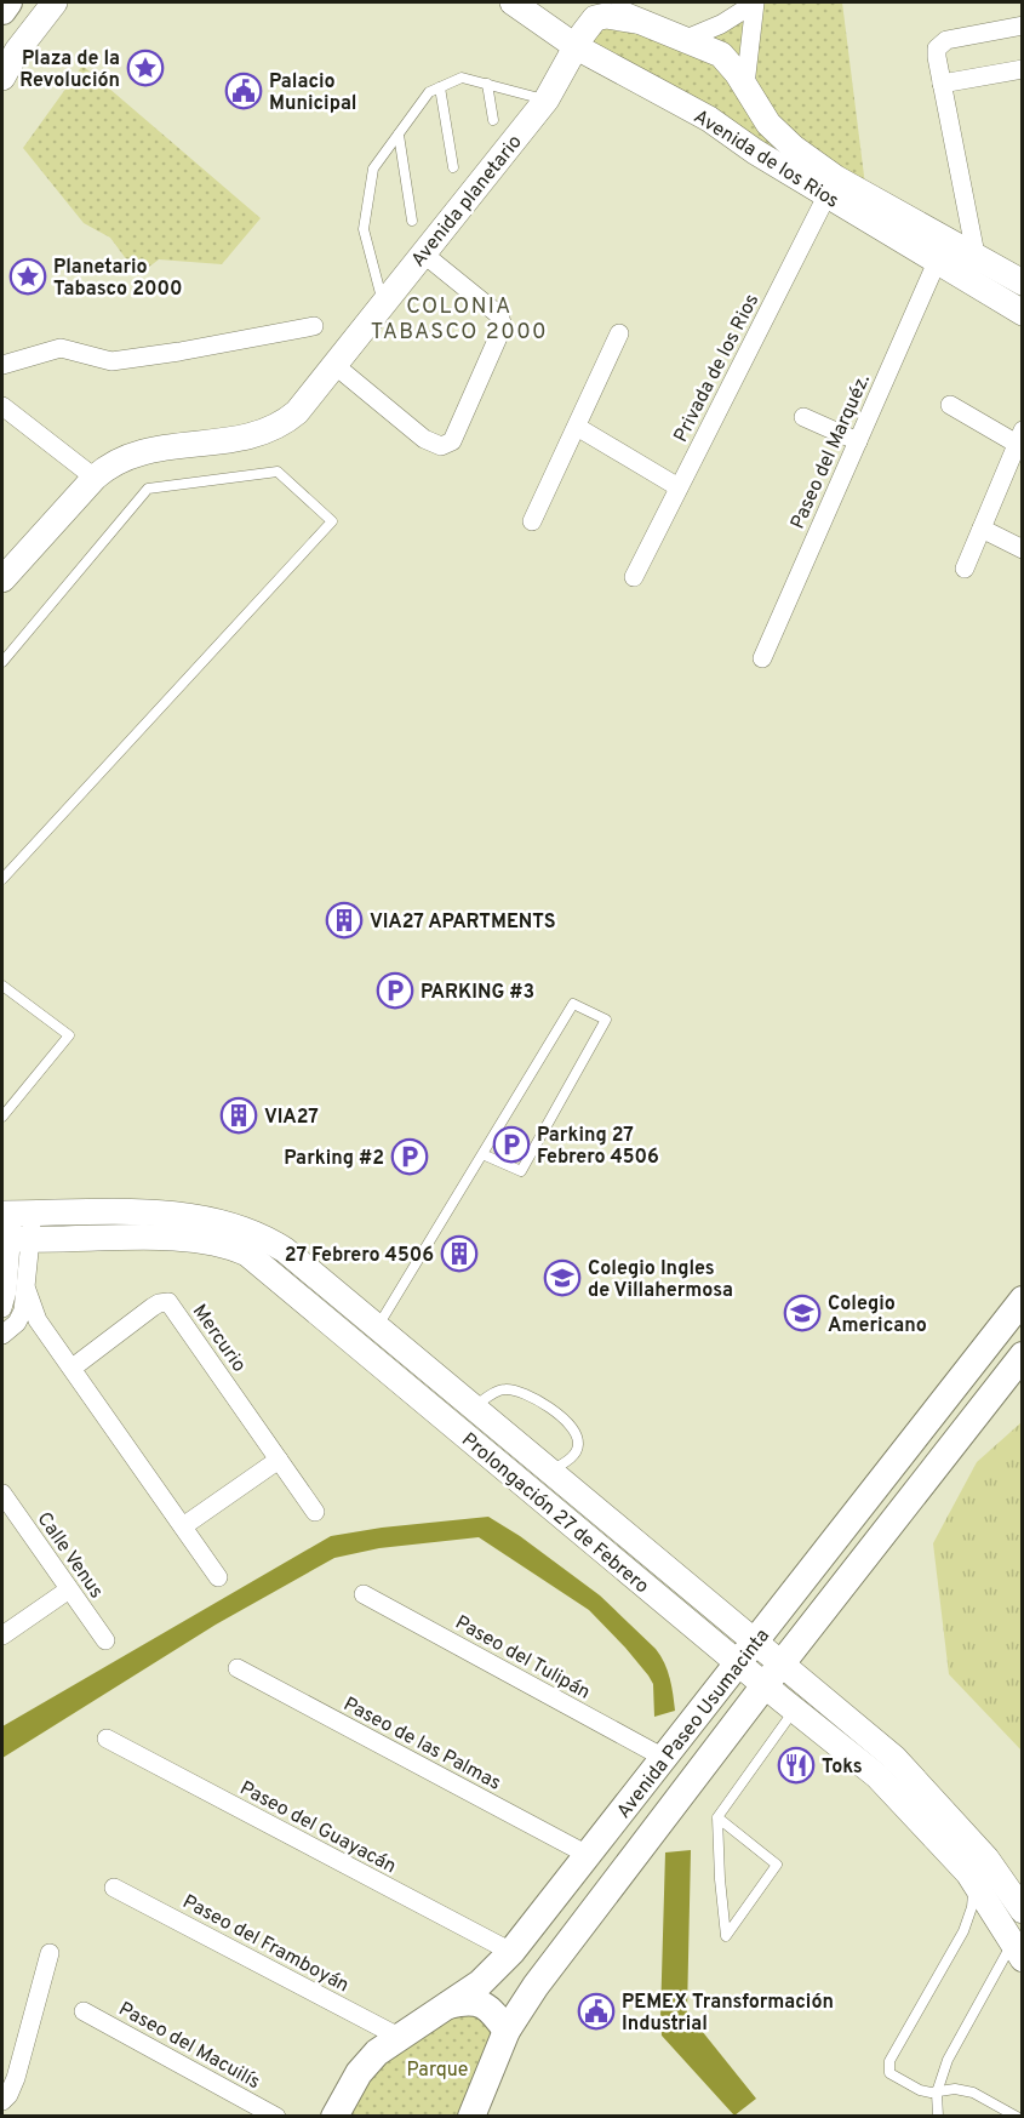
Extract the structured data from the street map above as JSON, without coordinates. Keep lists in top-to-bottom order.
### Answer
{
  "streets": {
    "main road": [
      "Avenida de los Rios",
      "Avenida planetario",
      "Prolongación 27 de Febrero",
      "Avenida Paseo Usumacinta"
    ],
    "street": [
      "Privada de los Rios",
      "Paseo del Marquéz.",
      "Mercurio",
      "Calle Venus",
      "Paseo del Tulipán",
      "Paseo de las Palmas",
      "Paseo del Guayacán",
      "Paseo del Framboyán",
      "Paseo del Macuilís"
    ]
  },
  "crossings": [
    ["Avenida de los Rios", "Avenida planetario"],
    ["Avenida de los Rios", "Privada de los Rios"],
    ["Avenida de los Rios", "Paseo del Marquéz."],
    ["Prolongación 27 de Febrero", "Avenida Paseo Usumacinta"],
    ["Paseo del Tulipán", "Avenida Paseo Usumacinta"],
    ["Avenida Paseo Usumacinta", "Paseo de las Palmas"],
    ["Avenida Paseo Usumacinta", "Paseo del Guayacán"],
    ["Avenida Paseo Usumacinta", "Paseo del Framboyán"]
  ],
  "districts": ["COLONIA TABASCO 2000"],
  "parks": ["Parque"],
  "places": {
    "place": ["Plaza de la Revolución", "Planetario Tabasco 2000"],
    "public building": ["Palacio Municipal", "PEMEX Transformación Industrial"],
    "building": ["VIA27 APARTMENTS", "VIA27", "27 Febrero 4506"],
    "parking": ["PARKING #3", "Parking 27 Febrero 4506", "Parking #2"],
    "school or university": ["Colegio Ingles de Villahermosa", "Colegio Americano"],
    "restaurant": ["Toks"]
  }
}
